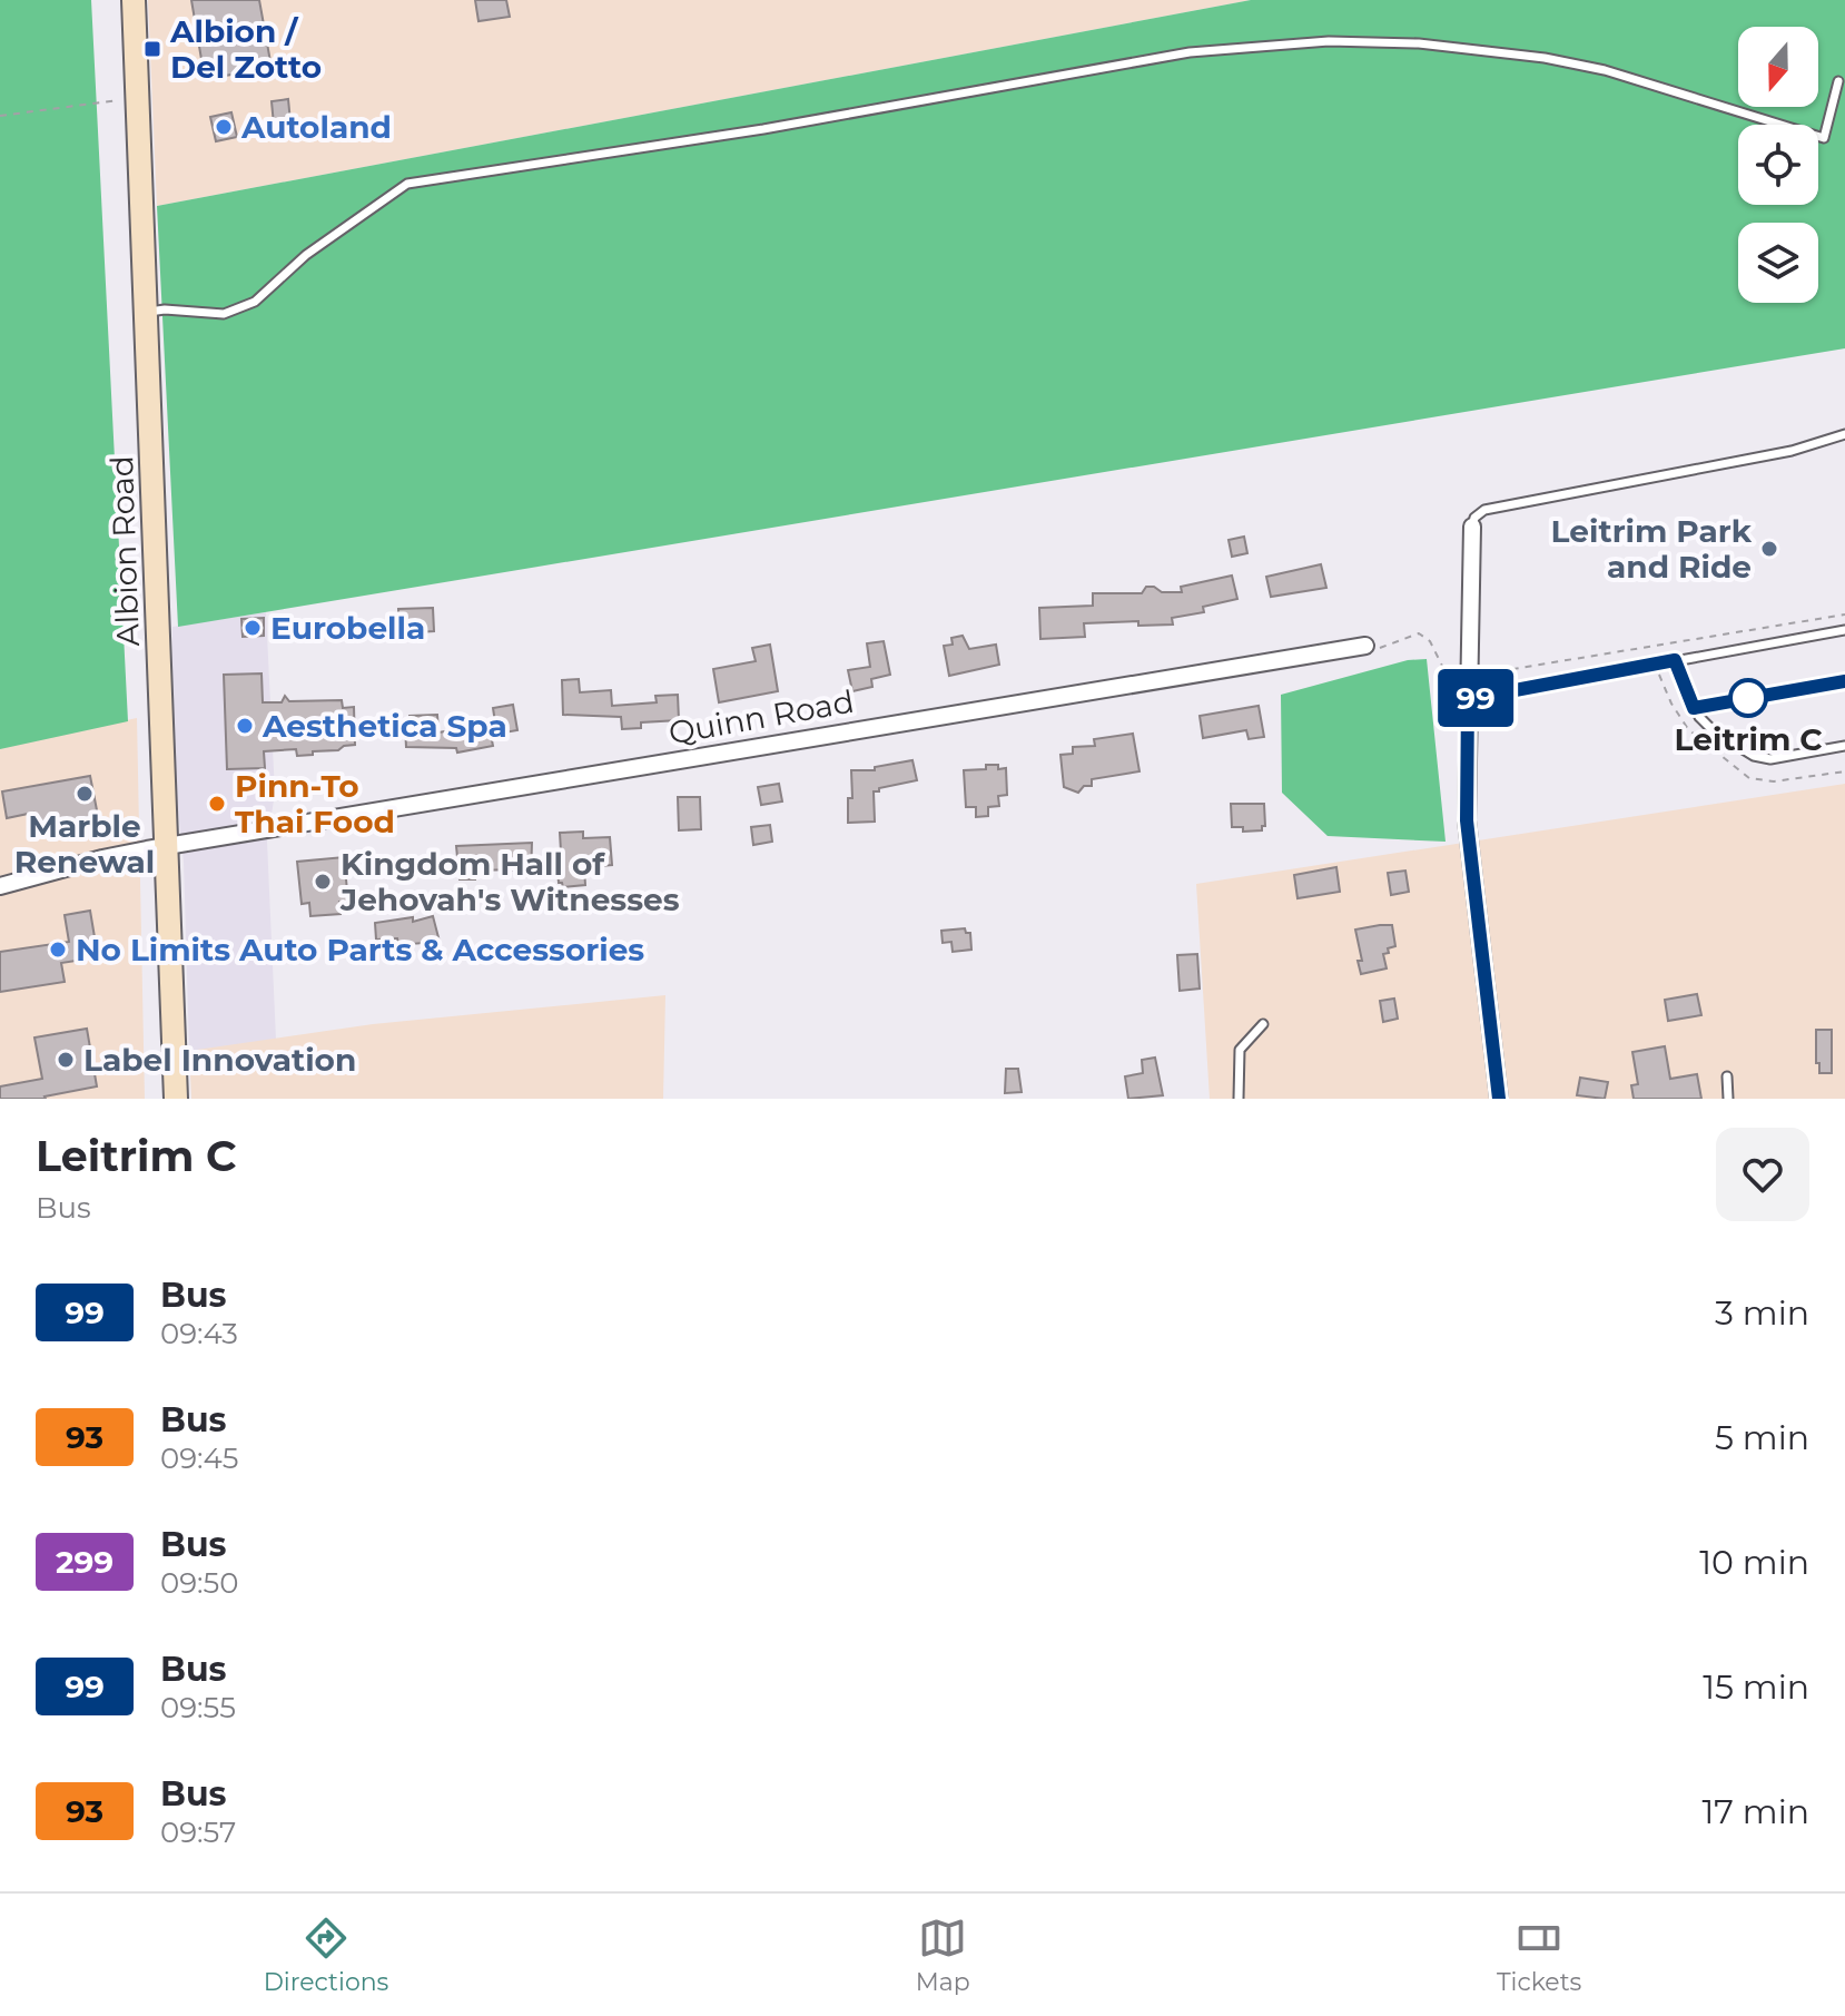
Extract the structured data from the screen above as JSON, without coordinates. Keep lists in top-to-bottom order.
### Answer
{
  "streets": {
    "main road": ["Albion Road"],
    "street": ["Quinn Road"]
  },
  "crossings": [
    ["Albion Road", "Quinn Road"]
  ],
  "places": {
    "transit": ["Albion / Del Zotto"],
    "other": [
      "Autoland",
      "Leitrim Park and Ride",
      "Eurobella",
      "Leitrim C",
      "Aesthetica Spa",
      "Marble Renewal",
      "Pinn-To Thai Food",
      "Kingdom Hall of Jehovah's Witnesses",
      "No Limits Auto Parts & Accessories",
      "Label Innovation"
    ]
  },
  "lines": ["bus line 99"],
  "north": "bottom",
  "page": {
    "on_map": "99",
    "heading": ["Leitrim C", "Bus"],
    "list": [
      {
        "mark": "99",
        "name": "Bus",
        "note": "09:43",
        "value": "3 min"
      },
      {
        "mark": "93",
        "name": "Bus",
        "note": "09:45",
        "value": "5 min"
      },
      {
        "mark": "299",
        "name": "Bus",
        "note": "09:50",
        "value": "10 min"
      },
      {
        "mark": "99",
        "name": "Bus",
        "note": "09:55",
        "value": "15 min"
      },
      {
        "mark": "93",
        "name": "Bus",
        "note": "09:57",
        "value": "17 min"
      }
    ],
    "tabs": ["Directions", "Map", "Tickets"]
  }
}
